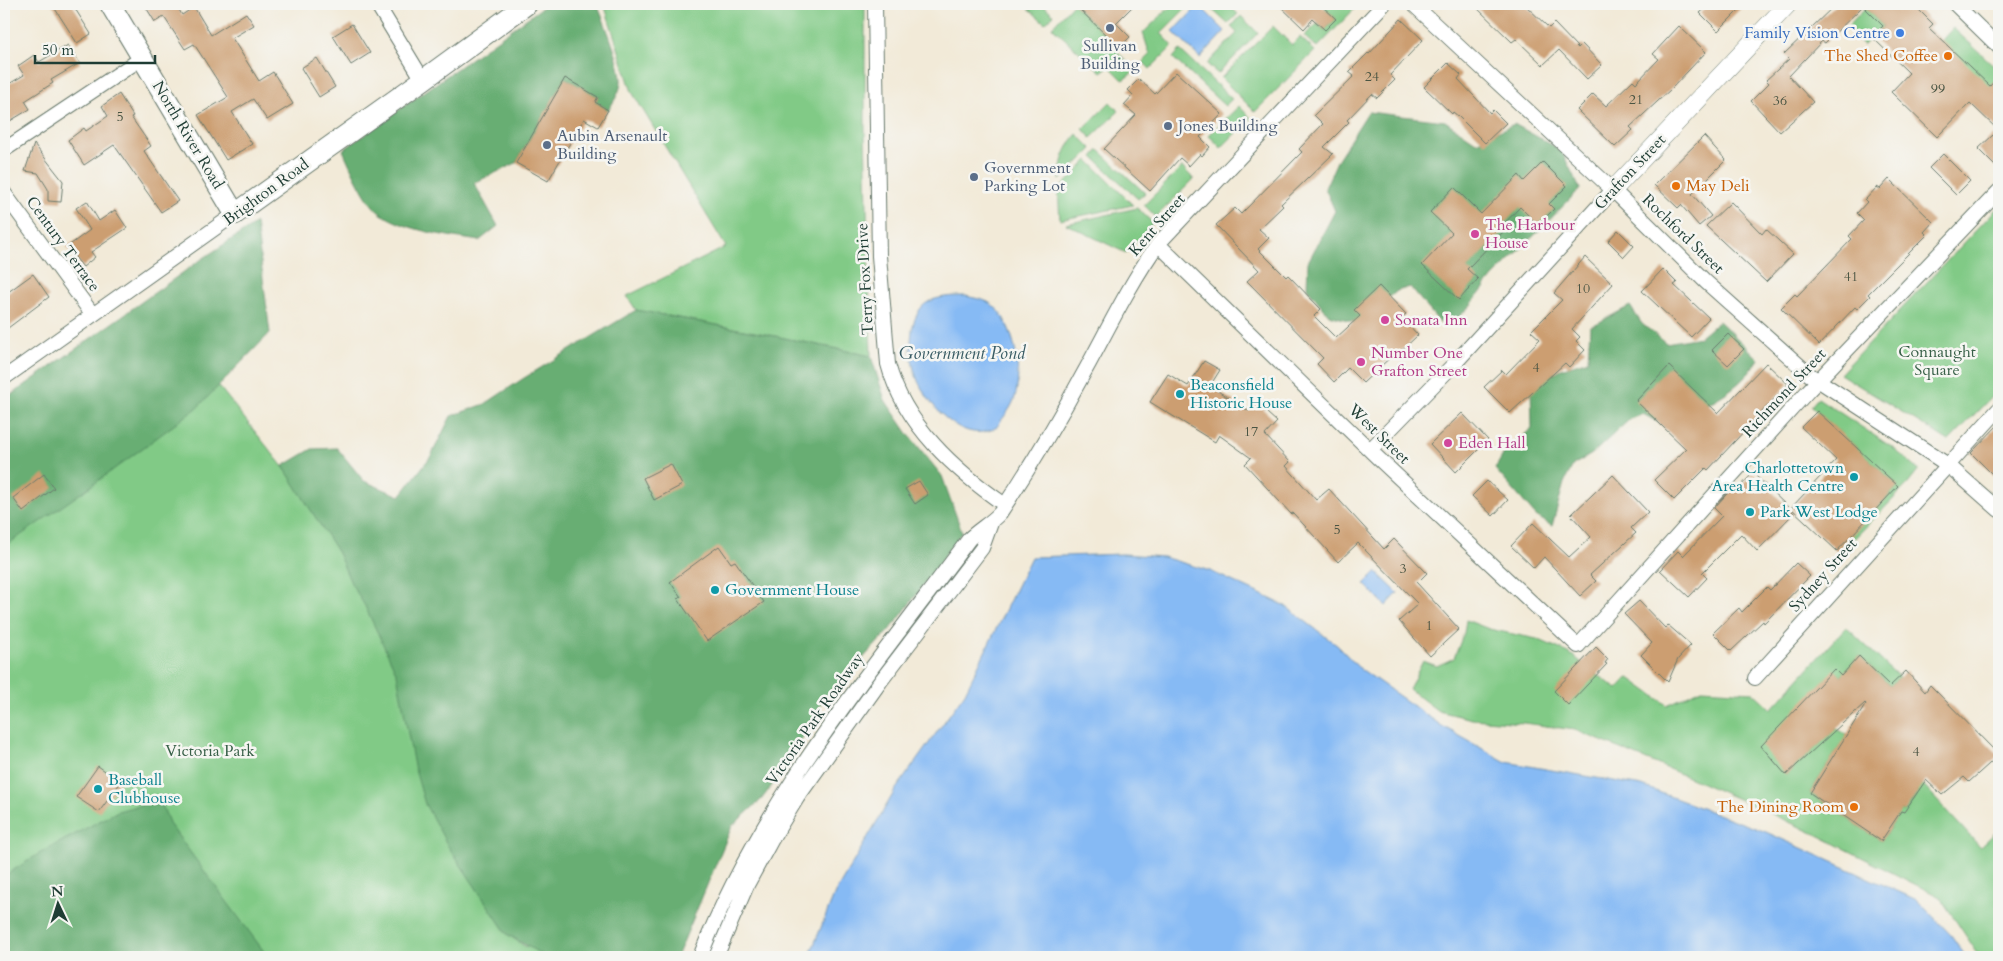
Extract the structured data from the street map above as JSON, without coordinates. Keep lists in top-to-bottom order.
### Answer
{
  "streets": {
    "main road": ["North River Road", "Brighton Road"],
    "street": [
      "Grafton Street",
      "Kent Street",
      "Rochford Street",
      "Century Terrace",
      "Terry Fox Drive",
      "Richmond Street",
      "West Street",
      "Sydney Street",
      "Victoria Park Roadway"
    ]
  },
  "crossings": [
    ["North River Road", "Brighton Road"],
    ["Grafton Street", "Rochford Street"],
    ["Grafton Street", "West Street"],
    ["Brighton Road", "Century Terrace"],
    ["Kent Street", "Terry Fox Drive"],
    ["Kent Street", "West Street"],
    ["Kent Street", "Victoria Park Roadway"],
    ["Rochford Street", "Richmond Street"],
    ["Rochford Street", "Sydney Street"],
    ["Terry Fox Drive", "Victoria Park Roadway"],
    ["Richmond Street", "West Street"]
  ],
  "water": ["Government Pond"],
  "parks": ["Connaught Square", "Victoria Park"],
  "places": [
    "Sullivan Building",
    "Family Vision Centre",
    "The Shed Coffee",
    "Jones Building",
    "Aubin Arsenault Building",
    "Government Parking Lot",
    "May Deli",
    "The Harbour House",
    "Sonata Inn",
    "Number One Grafton Street",
    "Beaconsfield Historic House",
    "Eden Hall",
    "Charlottetown Area Health Centre",
    "Park West Lodge",
    "Government House",
    "Baseball Clubhouse",
    "The Dining Room"
  ],
  "house_numbers": [
    "24",
    "99",
    "21",
    "36",
    "5",
    "41",
    "10",
    "4",
    "17",
    "5",
    "3",
    "1",
    "4"
  ],
  "scale_bar": "50 m",
  "north": "top"
}
